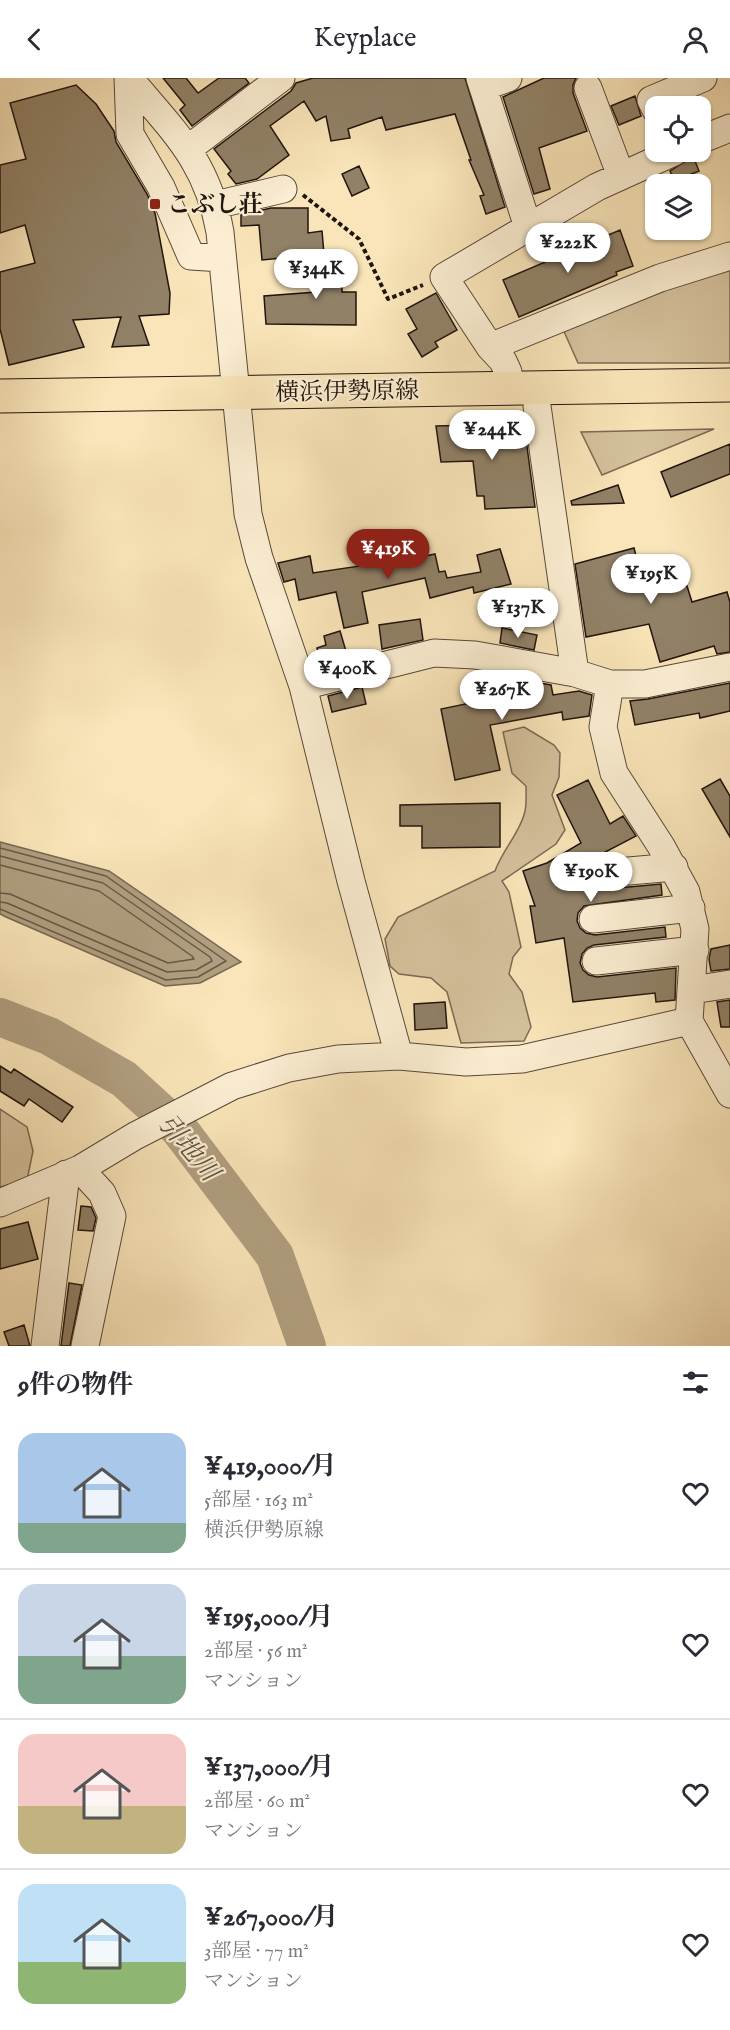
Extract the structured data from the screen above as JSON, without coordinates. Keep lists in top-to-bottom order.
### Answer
{
  "streets": {
    "main road": ["横浜伊勢原線"]
  },
  "water": ["引地川"],
  "places": {
    "transit": ["こぶし荘"]
  },
  "page": {
    "header": "Keyplace",
    "price": [
      "¥222K",
      "¥344K",
      "¥244K",
      "¥419K",
      "¥195K",
      "¥137K",
      "¥400K",
      "¥267K",
      "¥190K"
    ],
    "heading": "9件の物件",
    "list": [
      {
        "name": "¥419,000/月",
        "note": "5部屋 · 163 m² · 横浜伊勢原線"
      },
      {
        "name": "¥195,000/月",
        "note": "2部屋 · 56 m² · マンション"
      },
      {
        "name": "¥137,000/月",
        "note": "2部屋 · 60 m² · マンション"
      },
      {
        "name": "¥267,000/月",
        "note": "3部屋 · 77 m² · マンション"
      }
    ]
  }
}
